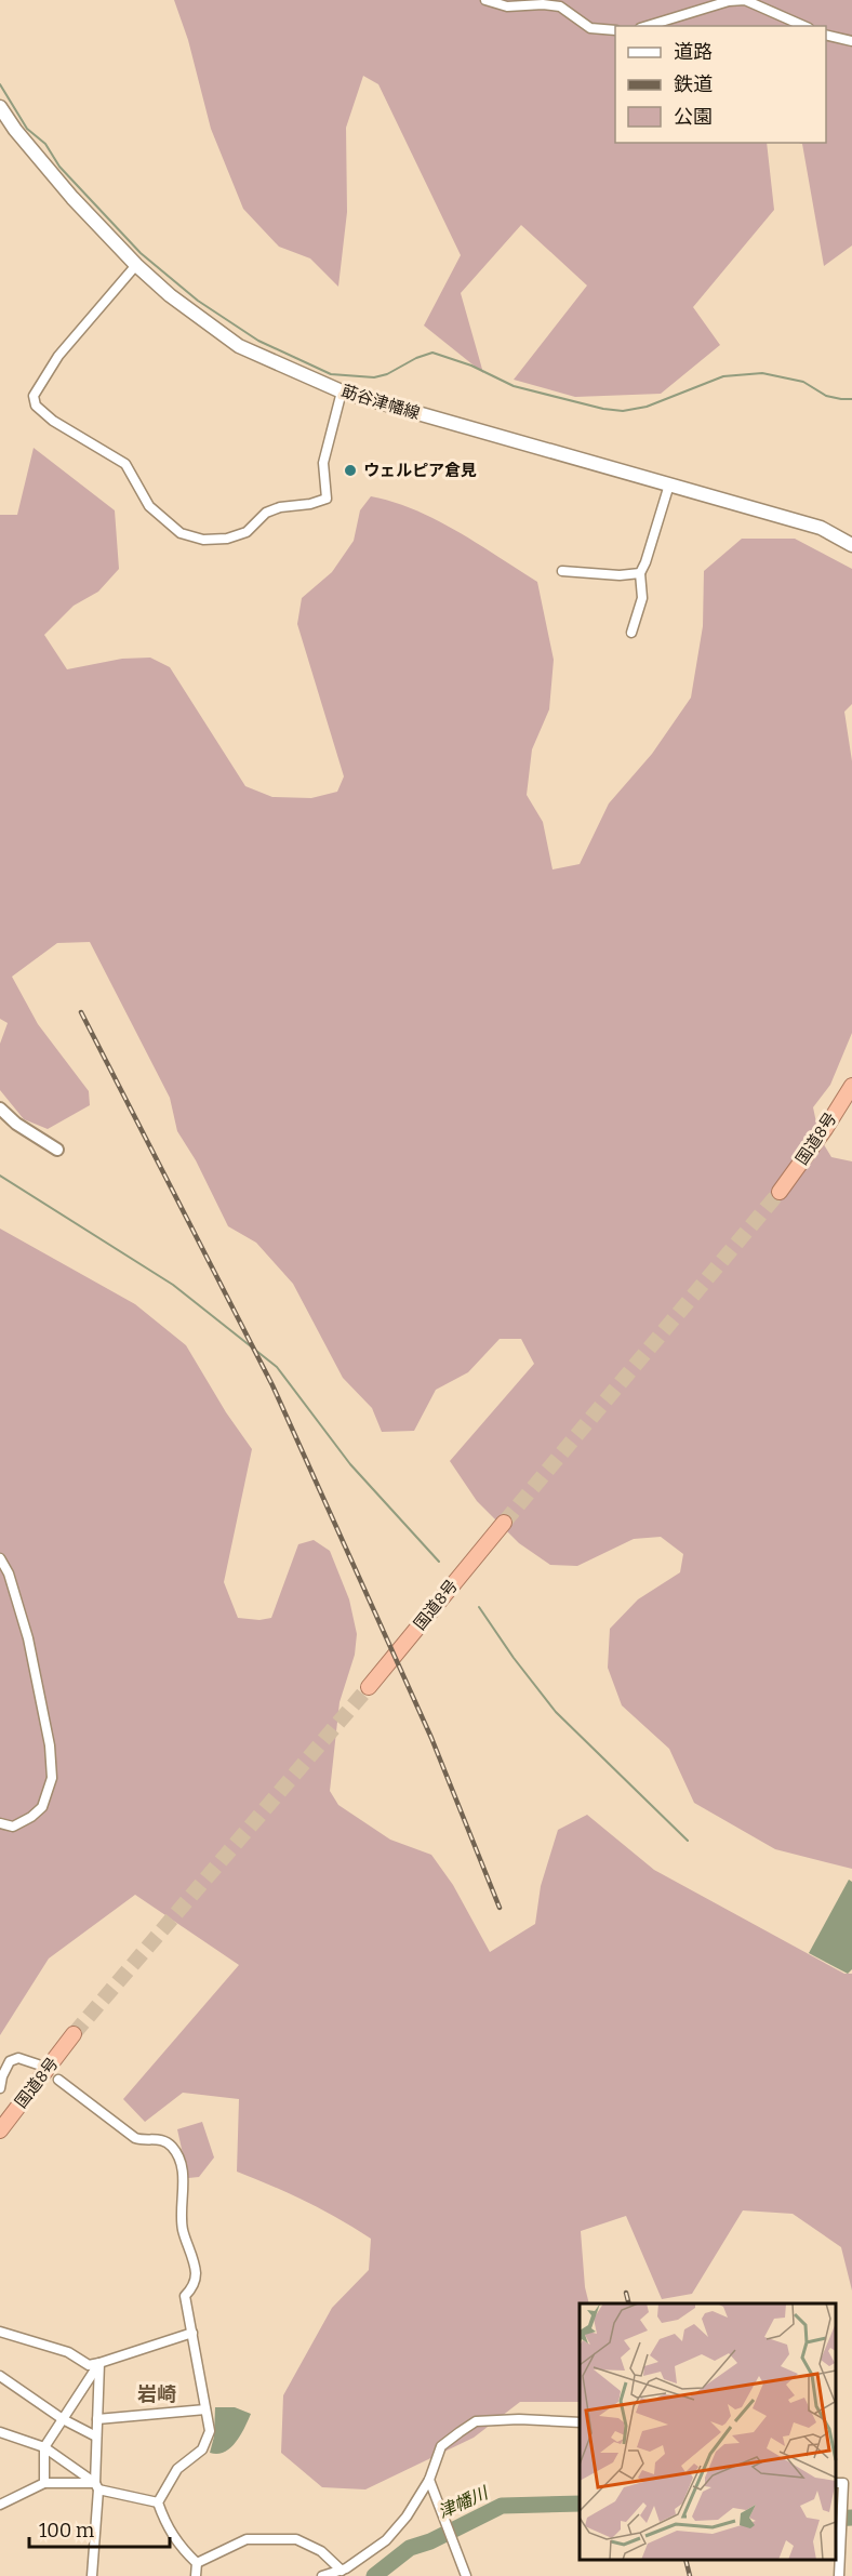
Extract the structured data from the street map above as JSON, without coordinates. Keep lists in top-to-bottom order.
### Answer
{
  "streets": {
    "highway": ["国道8号"],
    "main road": ["莇谷津幡線"]
  },
  "districts": ["岩崎"],
  "water": ["津幡川"],
  "places": ["ウェルピア倉見"],
  "legend": ["道路", "鉄道", "公園"],
  "scale_bar": "100 m"
}
